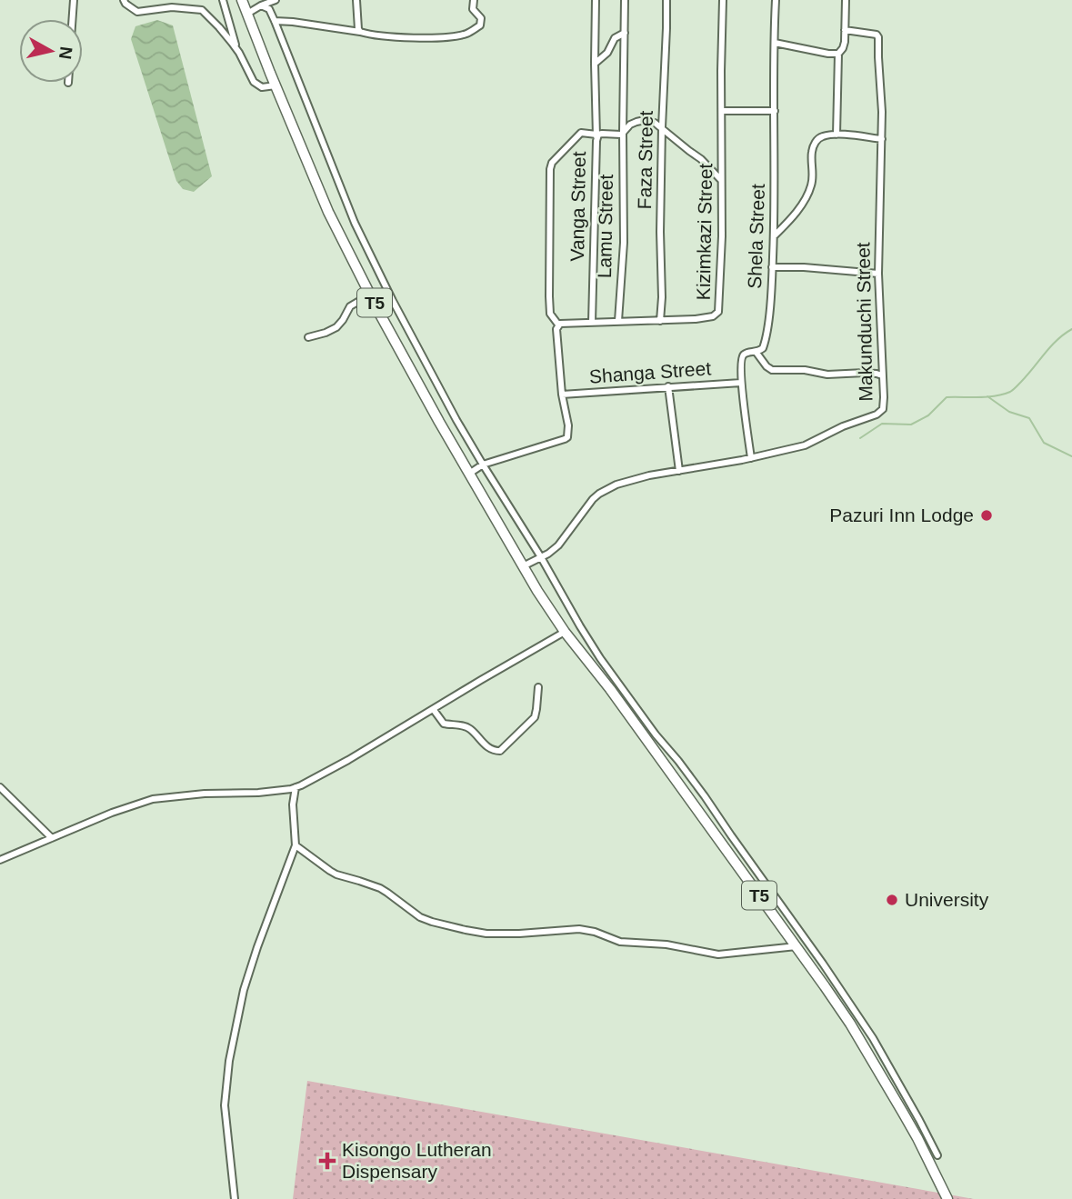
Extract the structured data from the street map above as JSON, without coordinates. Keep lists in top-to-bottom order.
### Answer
{
  "streets": {
    "highway": ["T5"],
    "street": [
      "Faza Street",
      "Vanga Street",
      "Lamu Street",
      "Kizimkazi Street",
      "Shela Street",
      "Makunduchi Street",
      "Shanga Street"
    ]
  },
  "crossings": [
    ["Faza Street", "Vanga Street"],
    ["Faza Street", "Kizimkazi Street"],
    ["Vanga Street", "Lamu Street"],
    ["Vanga Street", "Kizimkazi Street"],
    ["Lamu Street", "Kizimkazi Street"],
    ["Shela Street", "Makunduchi Street"],
    ["Shela Street", "Shanga Street"],
    ["T5", "Makunduchi Street"]
  ],
  "places": {
    "other": ["Pazuri Inn Lodge", "University"],
    "health": ["Kisongo Lutheran Dispensary"]
  },
  "north": "right"
}
